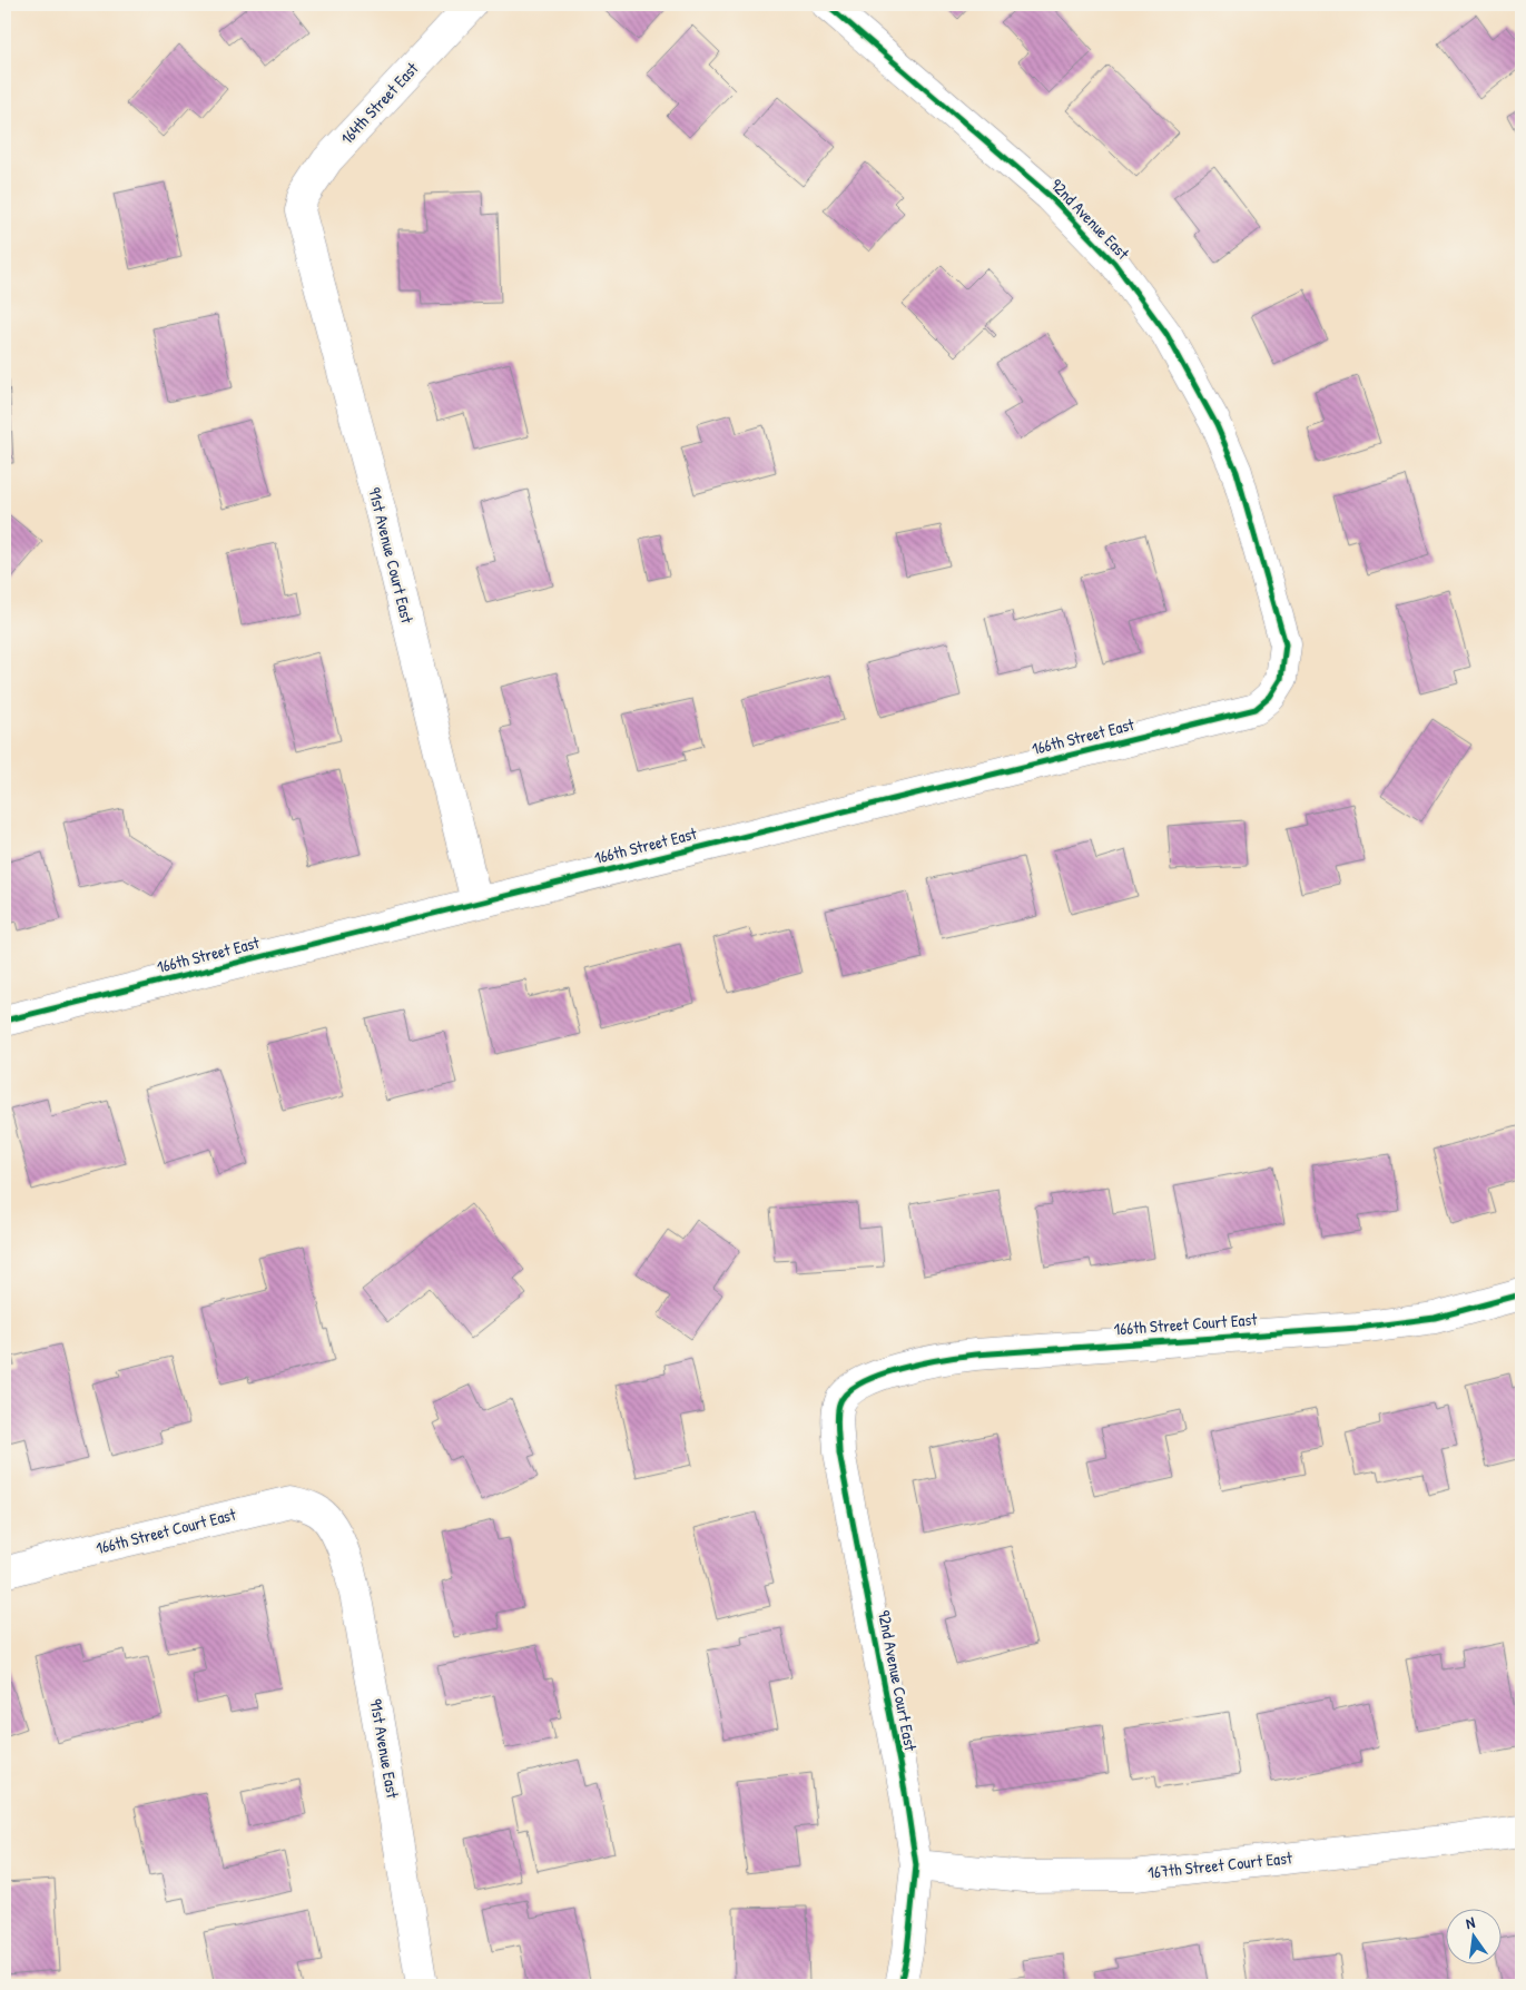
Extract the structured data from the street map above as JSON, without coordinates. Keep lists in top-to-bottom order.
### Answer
{
  "streets": {
    "street": [
      "164th Street East",
      "92nd Avenue East",
      "91st Avenue Court East",
      "166th Street East",
      "166th Street Court East",
      "92nd Avenue Court East",
      "91st Avenue East",
      "167th Street Court East"
    ]
  },
  "crossings": [
    ["164th Street East", "91st Avenue Court East"],
    ["92nd Avenue East", "166th Street East"],
    ["91st Avenue Court East", "166th Street East"],
    ["166th Street Court East", "92nd Avenue Court East"],
    ["166th Street Court East", "91st Avenue East"],
    ["92nd Avenue Court East", "167th Street Court East"]
  ],
  "north": "top"
}
